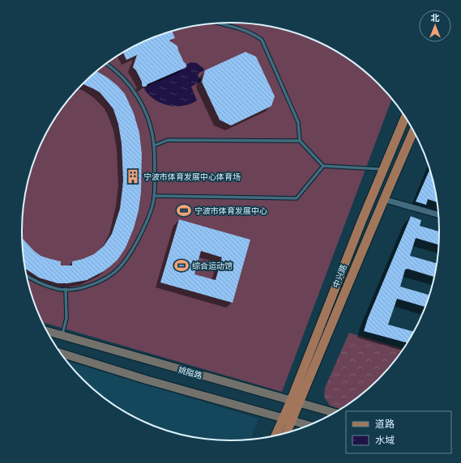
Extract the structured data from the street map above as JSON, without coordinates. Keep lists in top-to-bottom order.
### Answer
{
  "streets": {
    "main road": ["中兴路", "姚隘路"]
  },
  "crossings": [
    ["中兴路", "姚隘路"]
  ],
  "places": {
    "building": ["宁波市体育发展中心体育场"],
    "sports": ["宁波市体育发展中心", "综合运动馆"]
  },
  "legend": ["道路", "水域"],
  "north": "top"
}
